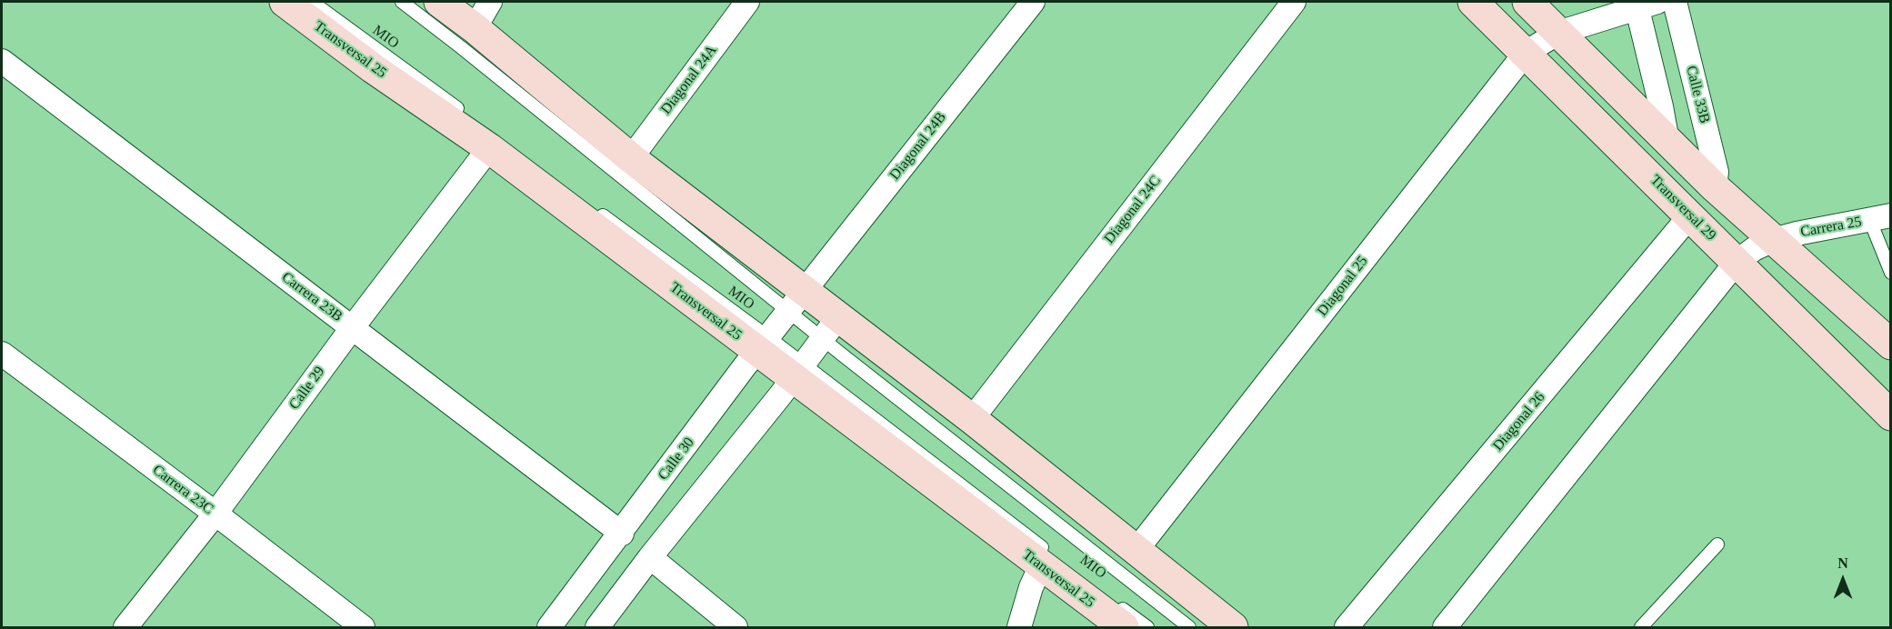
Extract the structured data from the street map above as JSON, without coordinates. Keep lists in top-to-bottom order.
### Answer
{
  "streets": {
    "main road": ["Transversal 25", "Transversal 29"],
    "street": [
      "Diagonal 24A",
      "Calle 33B",
      "Diagonal 24B",
      "Diagonal 24C",
      "Carrera 25",
      "Diagonal 25",
      "Carrera 23B",
      "Calle 29",
      "Diagonal 26",
      "Calle 30",
      "Carrera 23C"
    ],
    "lane": ["MIO"]
  },
  "crossings": [
    ["MIO", "Transversal 25"],
    ["MIO", "Diagonal 24B"],
    ["MIO", "Calle 30"],
    ["Transversal 25", "Calle 29"],
    ["Transversal 25", "Calle 30"],
    ["Diagonal 24B", "Calle 30"],
    ["Transversal 29", "Diagonal 25"],
    ["Transversal 29", "Diagonal 26"],
    ["Carrera 23B", "Calle 29"],
    ["Carrera 23B", "Calle 30"],
    ["Calle 29", "Carrera 23C"]
  ],
  "north": "top"
}
